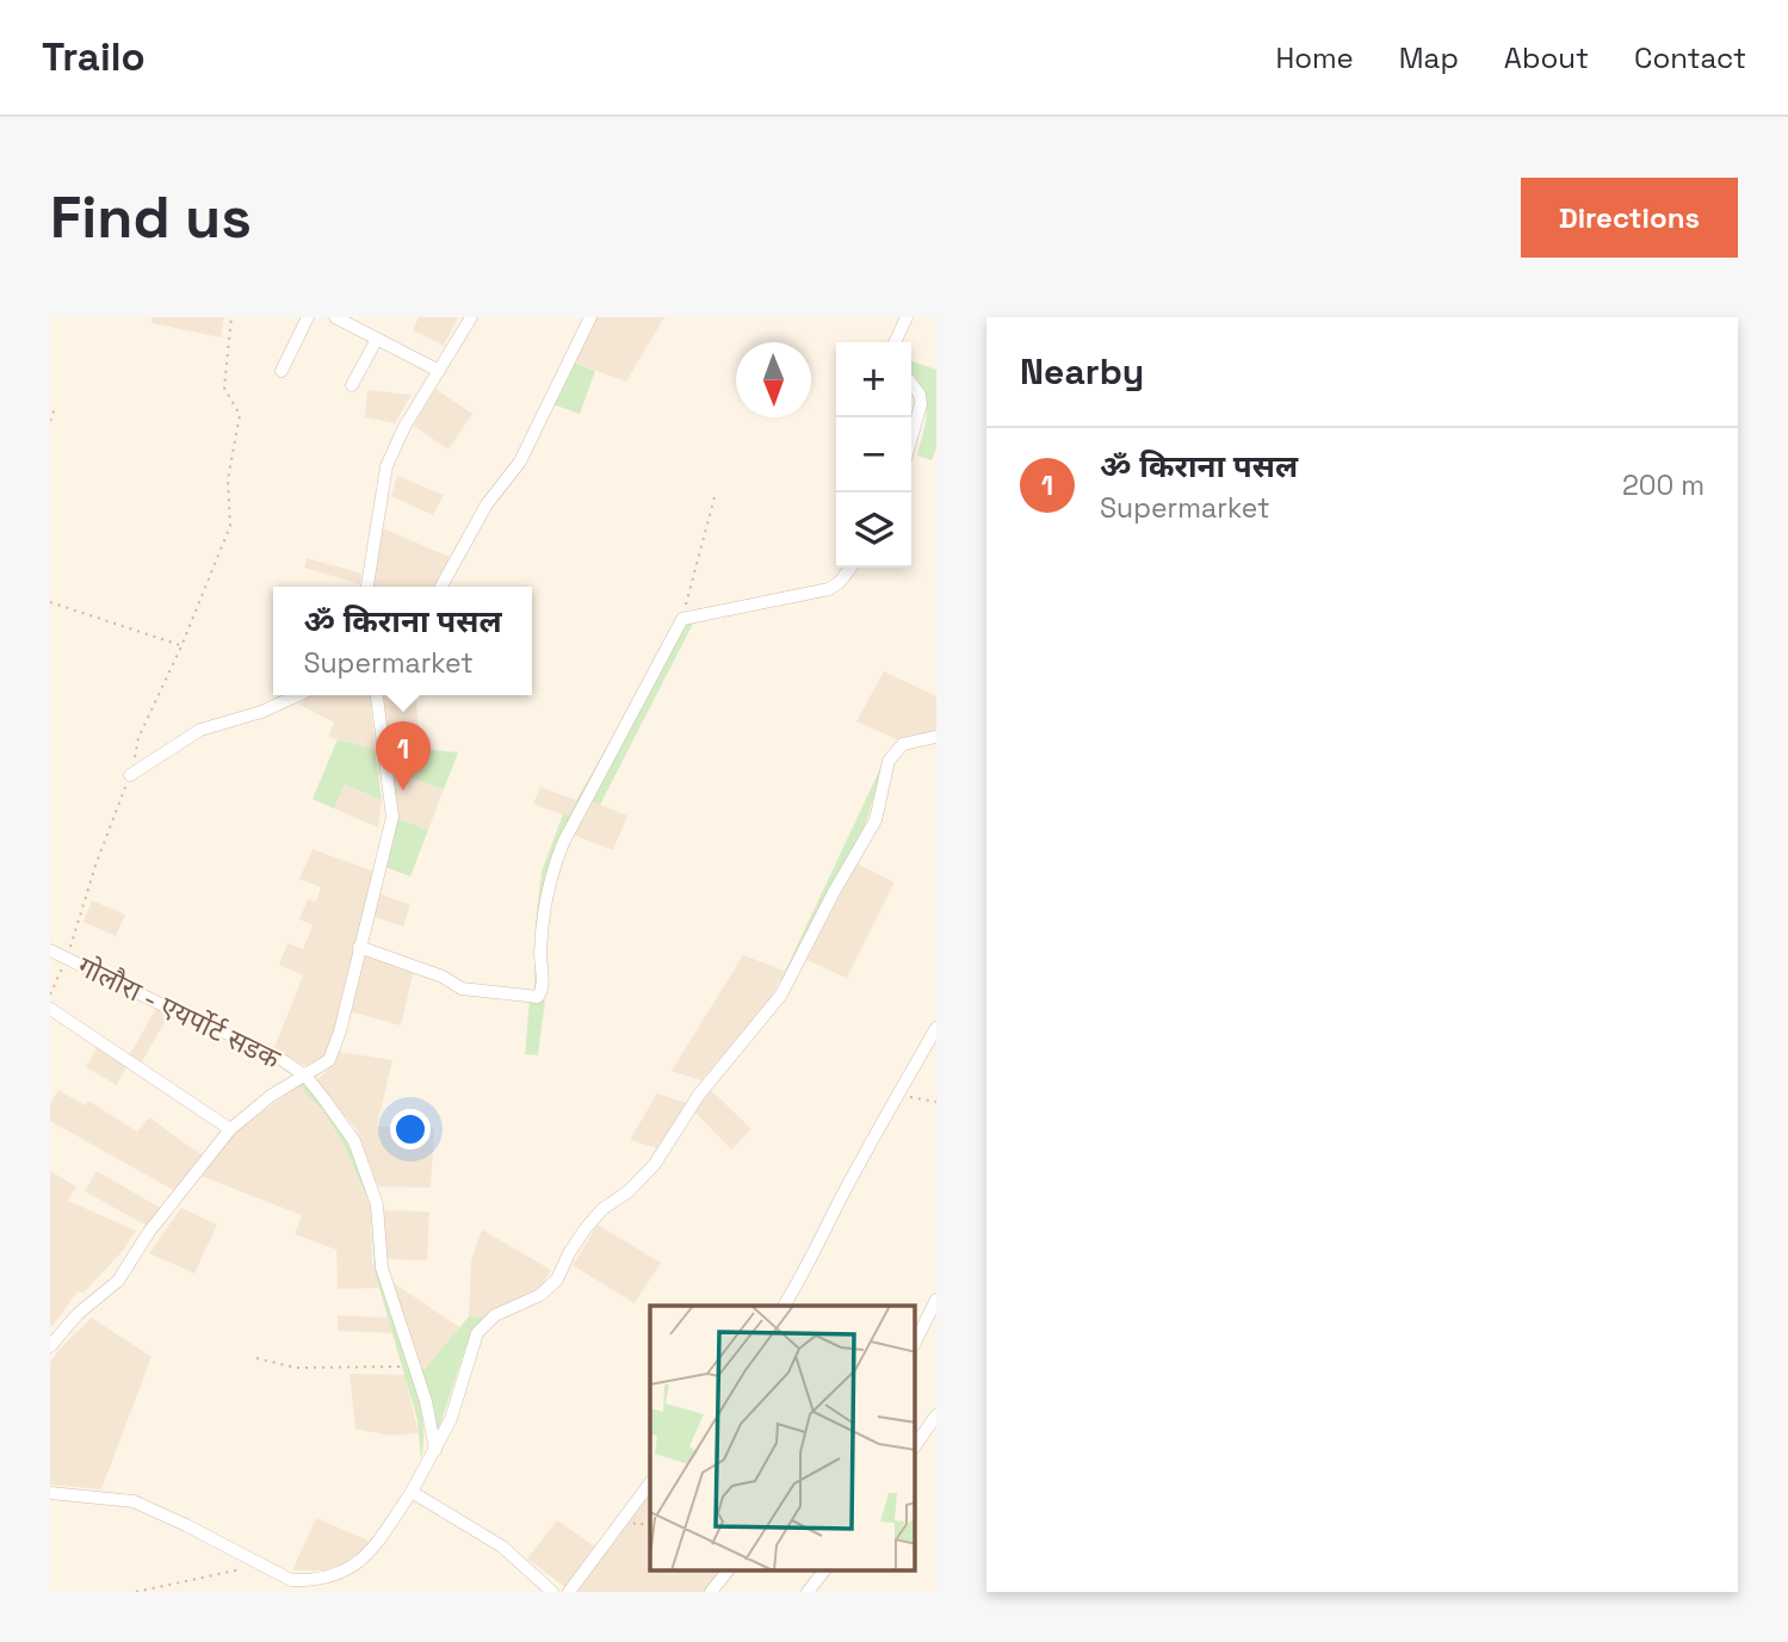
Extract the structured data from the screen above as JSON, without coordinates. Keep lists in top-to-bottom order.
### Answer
{
  "streets": {
    "street": ["गोलौरा - एयर्पोर्ट सडक"]
  },
  "north": "bottom",
  "page": {
    "header": "Trailo",
    "nav": [
      "Home",
      "Map",
      "About",
      "Contact"
    ],
    "buttons": "Directions",
    "title": "Find us",
    "heading": "Nearby",
    "map_buttons": ["+", "−"],
    "list": [
      {
        "mark": "1",
        "name": "ॐ किराना पसल",
        "note": "Supermarket",
        "value": "200 m"
      }
    ],
    "popup": ["ॐ किराना पसल", "Supermarket"],
    "pins": "1"
  }
}
